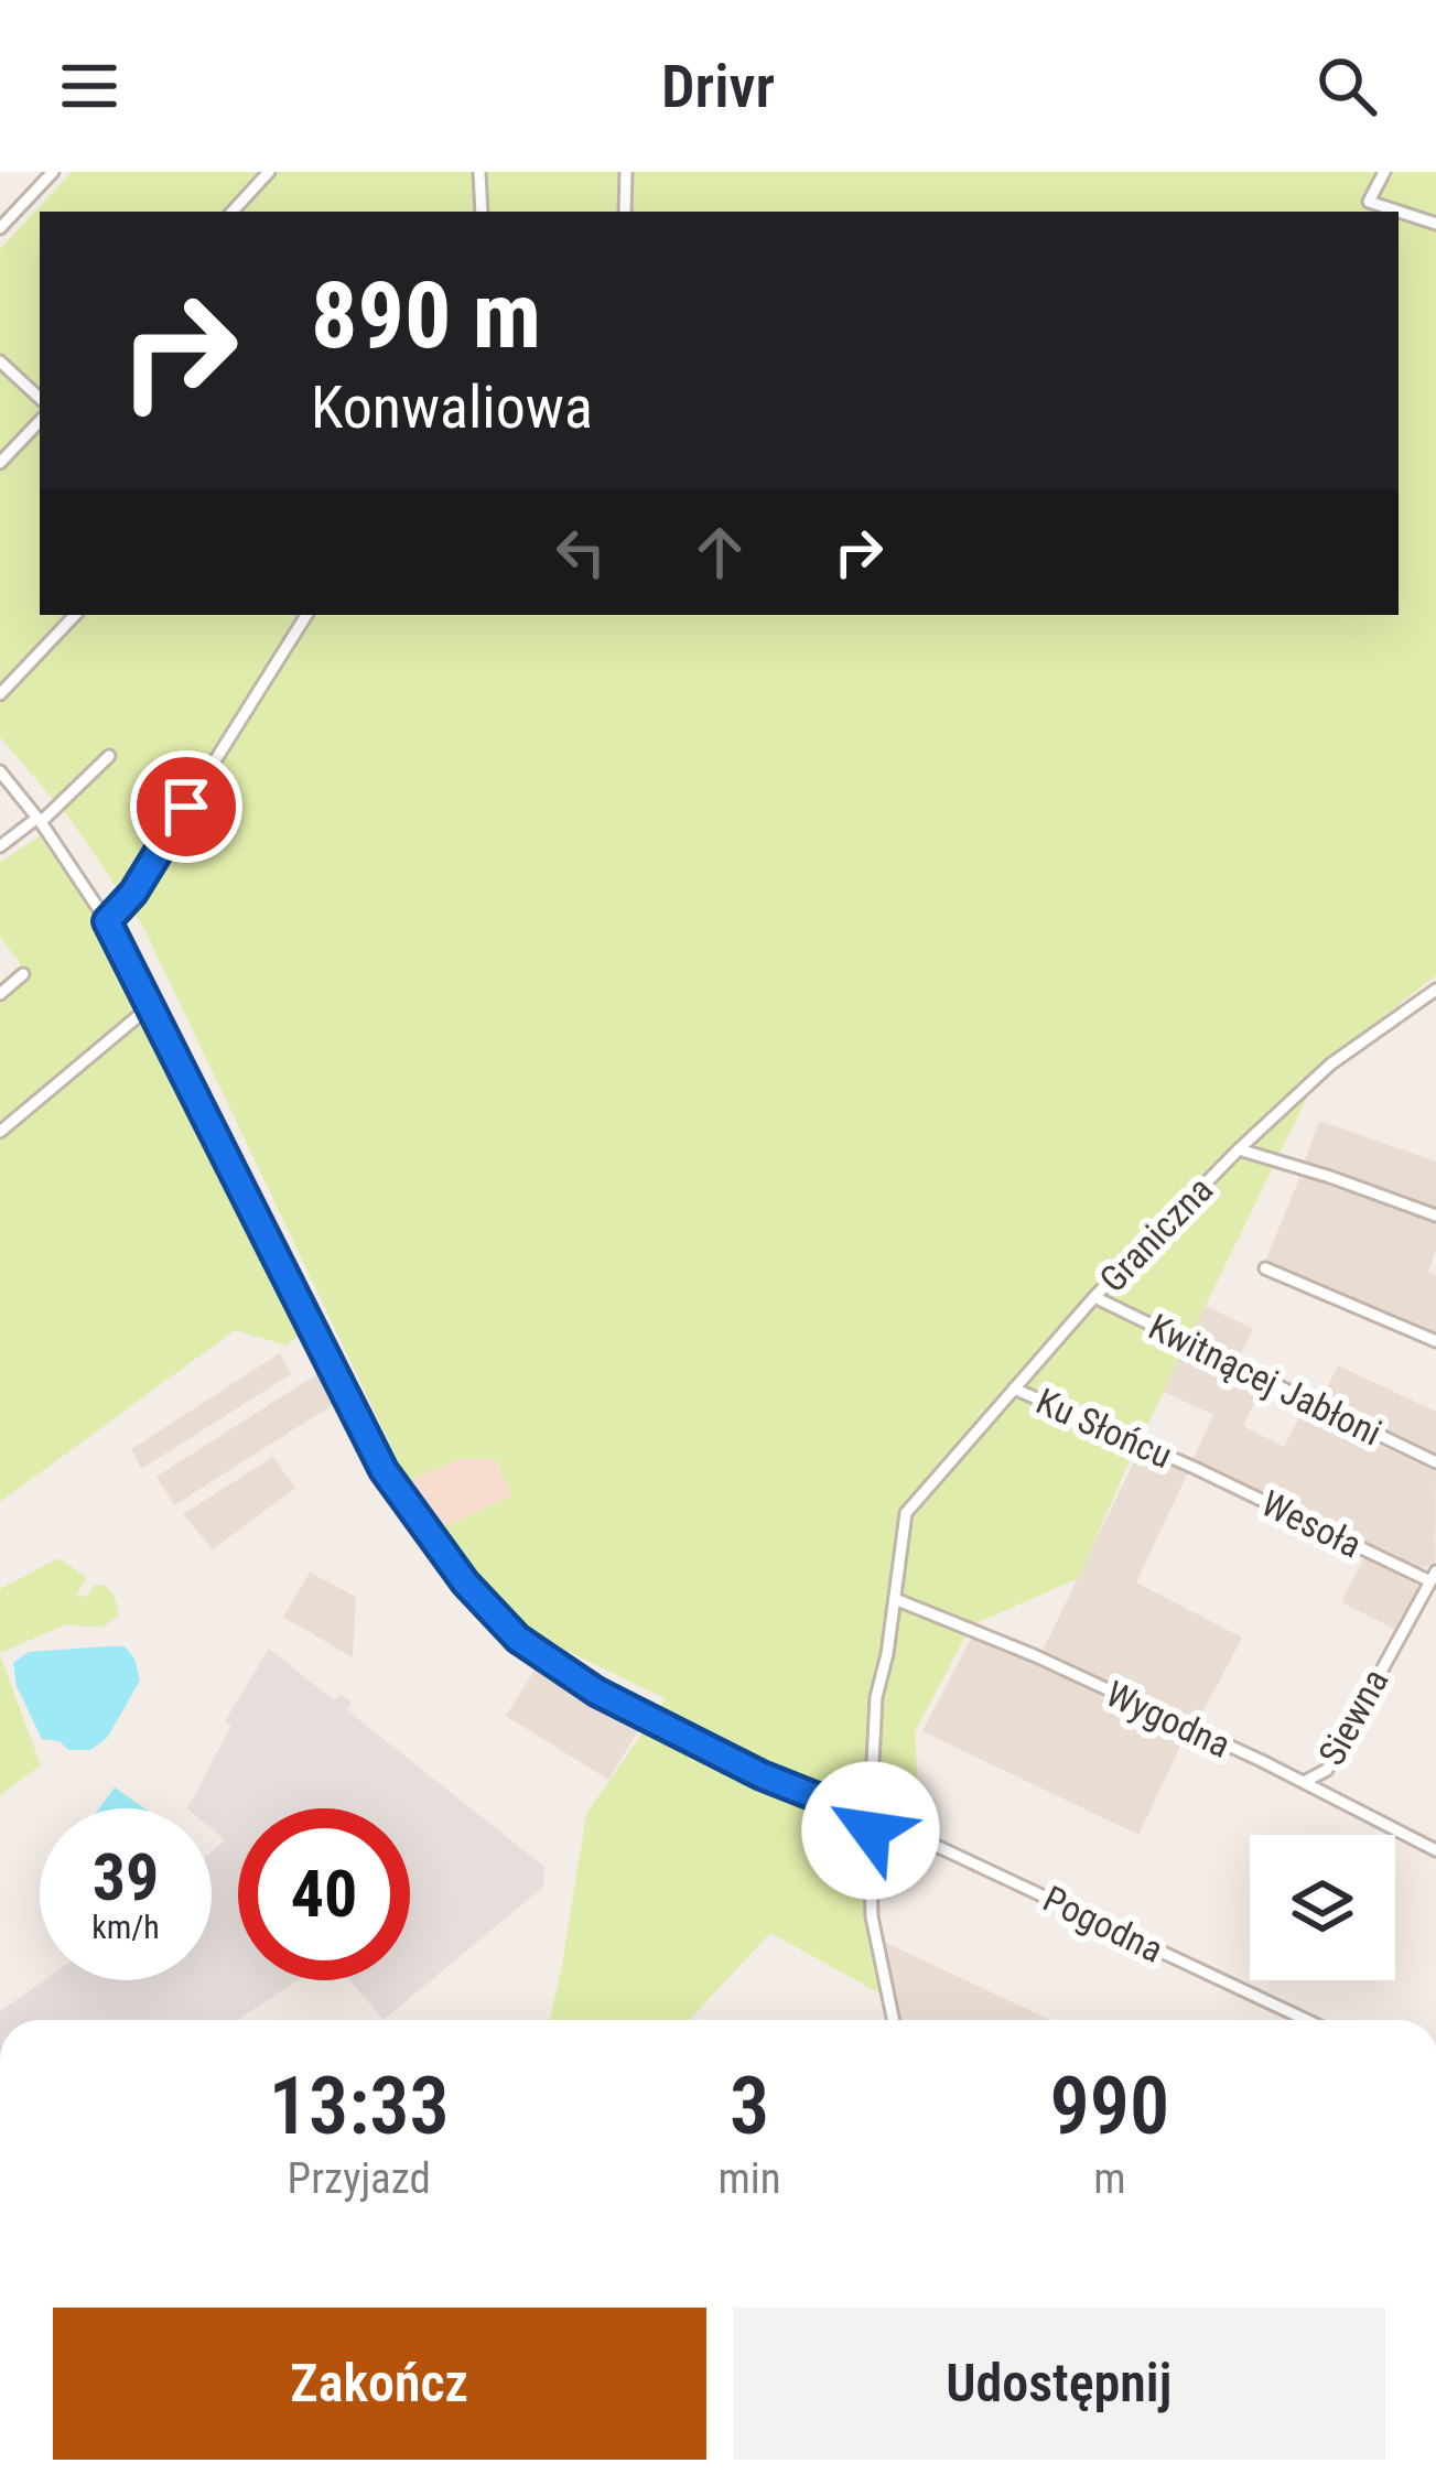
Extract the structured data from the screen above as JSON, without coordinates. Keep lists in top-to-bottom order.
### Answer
{
  "streets": {
    "street": [
      "Graniczna",
      "Kwitnącej Jabłoni",
      "Ku Słońcu",
      "Wesoła",
      "Siewna",
      "Wygodna",
      "Pogodna"
    ]
  },
  "crossings": [
    ["Graniczna", "Kwitnącej Jabłoni"],
    ["Graniczna", "Ku Słońcu"],
    ["Graniczna", "Wygodna"],
    ["Ku Słońcu", "Wesoła"],
    ["Wesoła", "Siewna"],
    ["Siewna", "Wygodna"]
  ],
  "page": {
    "header": "Drivr",
    "turn": ["890 m", "Konwaliowa"],
    "speed": "39 km/h",
    "limit": "40",
    "eta": [
      "13:33",
      "Przyjazd",
      "3",
      "min",
      "990",
      "m"
    ],
    "buttons": ["Zakończ", "Udostępnij"]
  }
}
